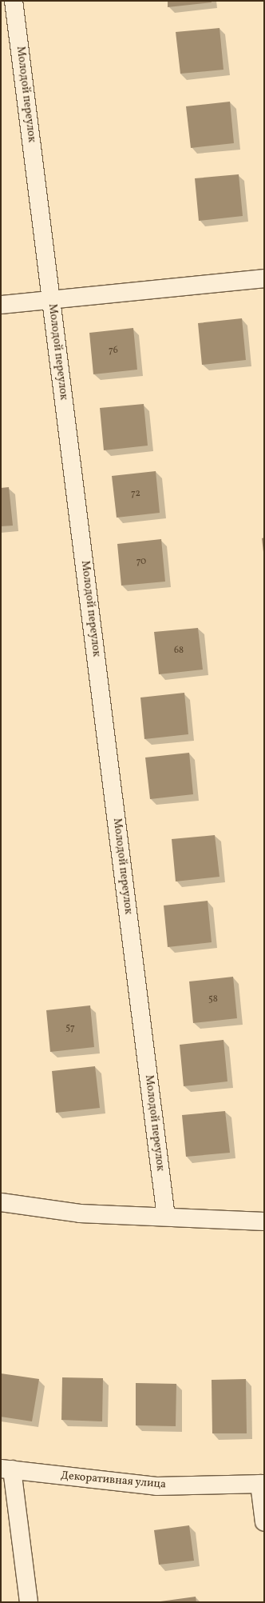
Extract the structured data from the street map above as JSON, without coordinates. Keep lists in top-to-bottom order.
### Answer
{
  "streets": {
    "street": ["Молодой переулок", "Декоративная улица"]
  },
  "house_numbers": [
    "76",
    "72",
    "70",
    "68",
    "58",
    "57"
  ]
}
